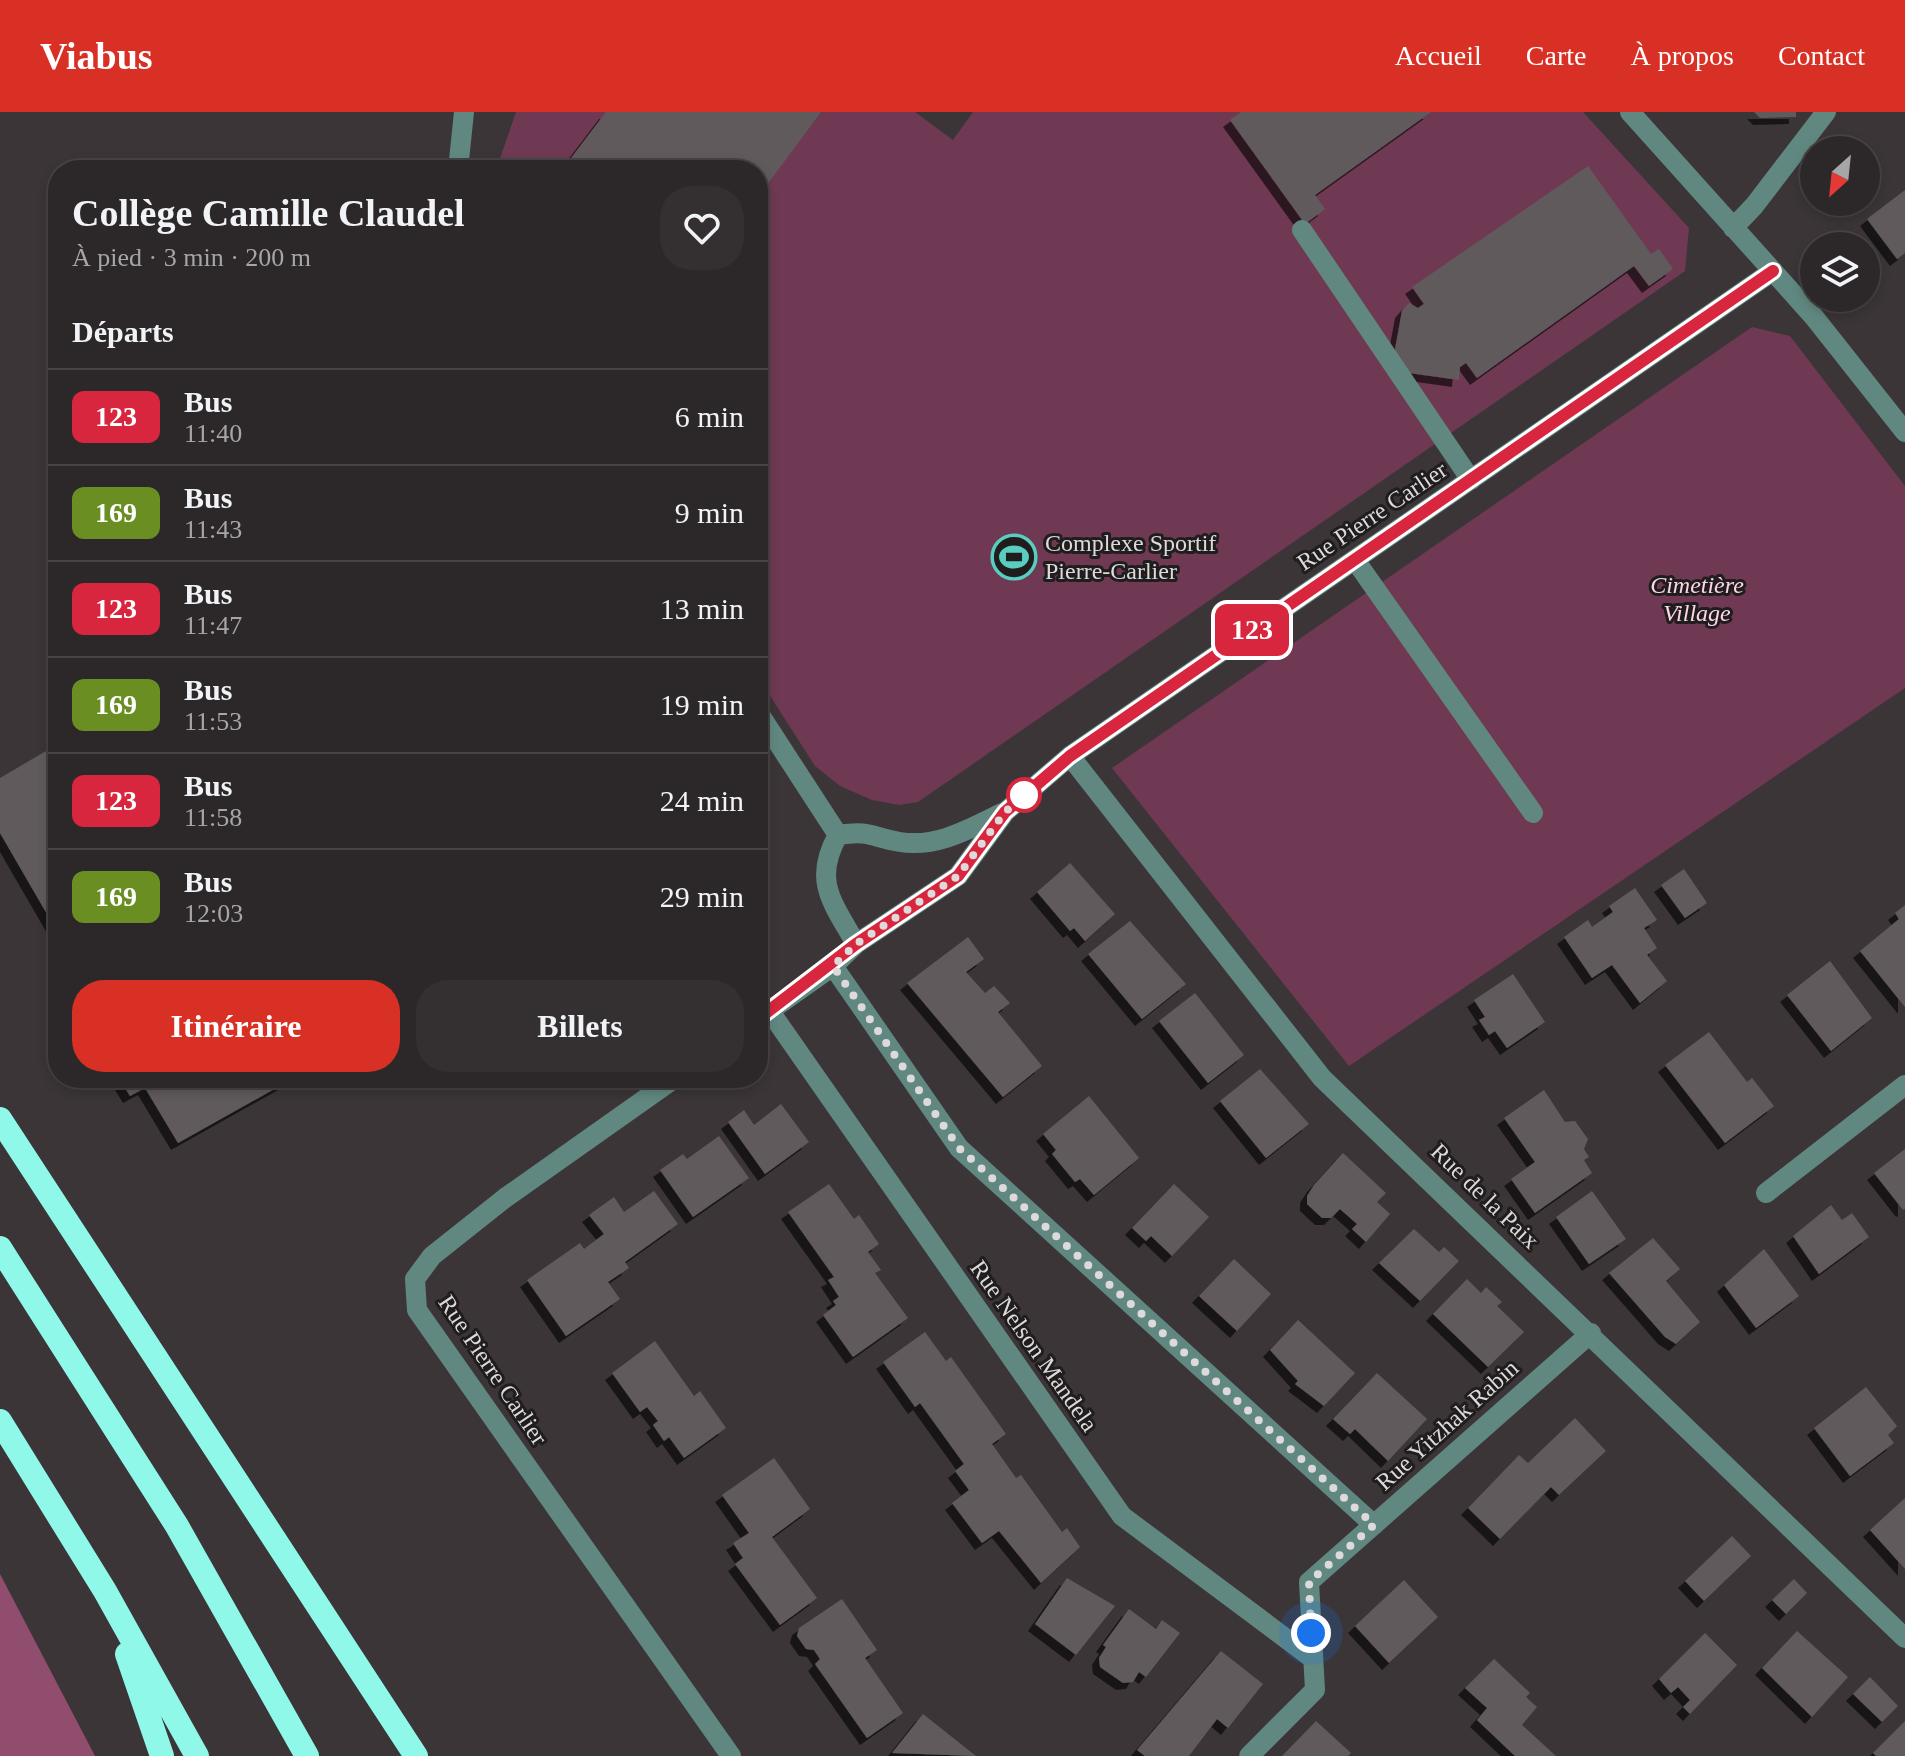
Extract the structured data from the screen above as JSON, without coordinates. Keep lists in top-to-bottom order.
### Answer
{
  "streets": {
    "street": [
      "Rue Pierre Carlier",
      "Rue de la Paix",
      "Rue Nelson Mandela",
      "Rue Yitzhak Rabin"
    ]
  },
  "crossings": [
    ["Rue Pierre Carlier", "Rue de la Paix"],
    ["Rue de la Paix", "Rue Yitzhak Rabin"],
    ["Rue Nelson Mandela", "Rue Yitzhak Rabin"]
  ],
  "parks": ["Cimetière Village"],
  "places": {
    "sports": ["Complexe Sportif Pierre-Carlier"]
  },
  "lines": ["bus line 123"],
  "north": "bottom left",
  "page": {
    "header": "Viabus",
    "nav": [
      "Accueil",
      "Carte",
      "À propos",
      "Contact"
    ],
    "on_map": "123",
    "heading": [
      ["Collège Camille Claudel", "À pied · 3 min · 200 m"],
      "Départs"
    ],
    "list": [
      {
        "mark": "123",
        "name": "Bus",
        "note": "11:40",
        "value": "6 min"
      },
      {
        "mark": "169",
        "name": "Bus",
        "note": "11:43",
        "value": "9 min"
      },
      {
        "mark": "123",
        "name": "Bus",
        "note": "11:47",
        "value": "13 min"
      },
      {
        "mark": "169",
        "name": "Bus",
        "note": "11:53",
        "value": "19 min"
      },
      {
        "mark": "123",
        "name": "Bus",
        "note": "11:58",
        "value": "24 min"
      },
      {
        "mark": "169",
        "name": "Bus",
        "note": "12:03",
        "value": "29 min"
      }
    ],
    "buttons": ["Itinéraire", "Billets"]
  }
}
